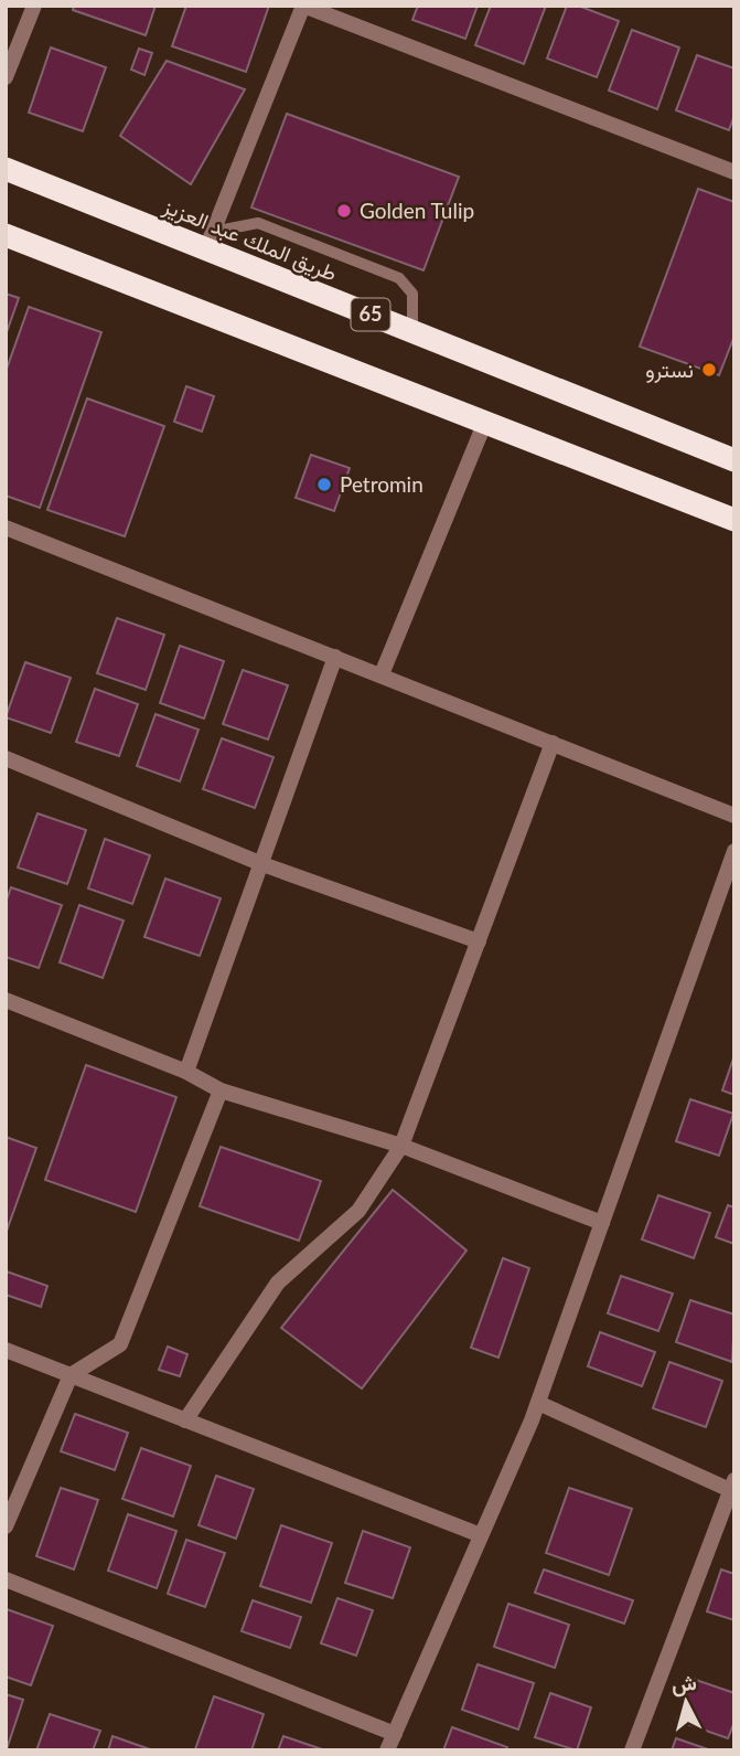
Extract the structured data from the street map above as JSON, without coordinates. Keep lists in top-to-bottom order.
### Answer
{
  "streets": {
    "highway": ["طريق الملك عبد العزيز", "65"]
  },
  "places": ["Golden Tulip", "نسترو", "Petromin"],
  "north": "top"
}
